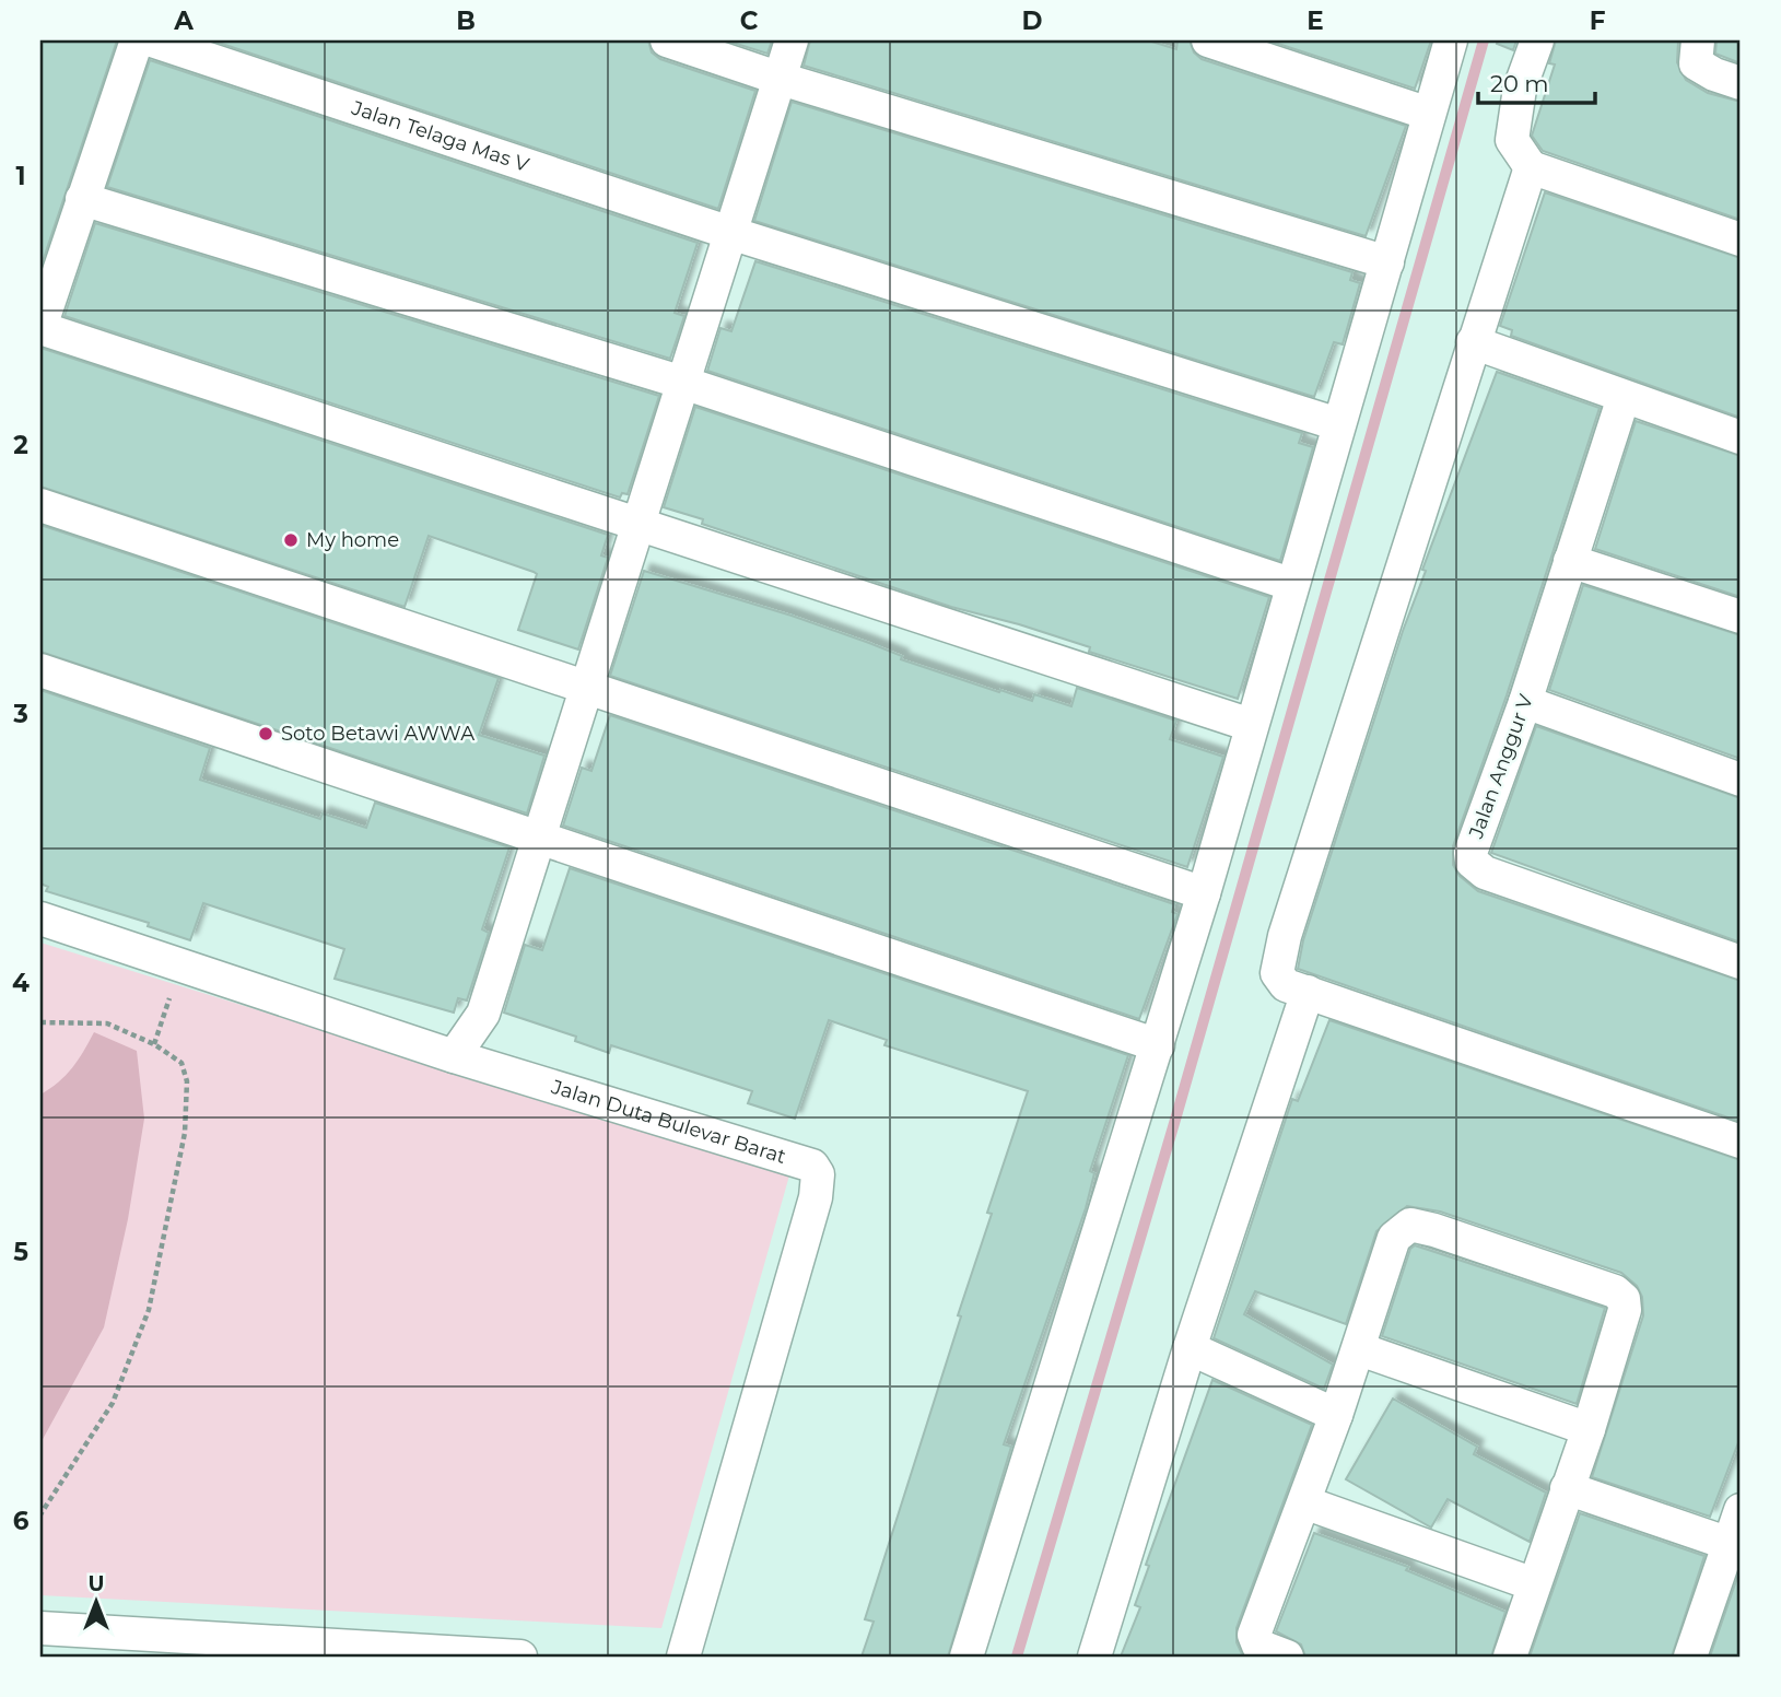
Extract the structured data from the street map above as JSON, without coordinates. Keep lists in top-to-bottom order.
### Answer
{
  "streets": {
    "street": ["Jalan Telaga Mas V", "Jalan Anggur V", "Jalan Duta Bulevar Barat"]
  },
  "places": ["My home", "Soto Betawi AWWA"],
  "scale_bar": "20 m",
  "north": "top",
  "grid": {
    "columns": [
      "A",
      "B",
      "C",
      "D",
      "E",
      "F"
    ],
    "rows": [
      "1",
      "2",
      "3",
      "4",
      "5",
      "6"
    ]
  }
}
